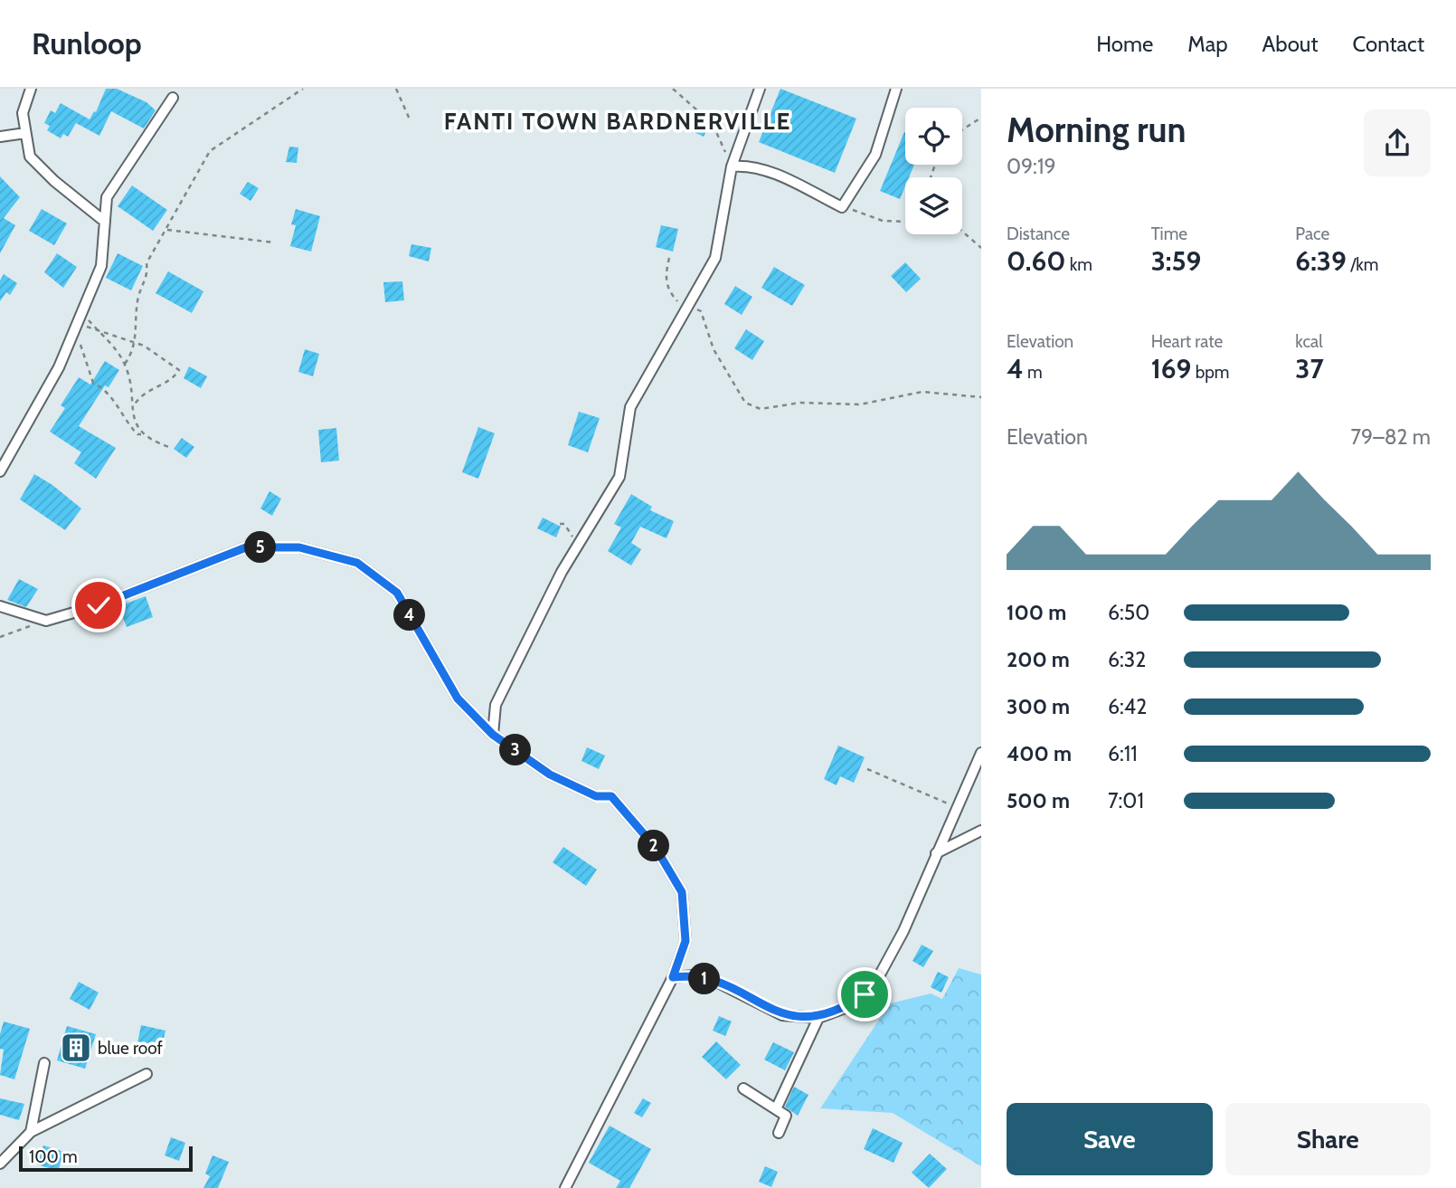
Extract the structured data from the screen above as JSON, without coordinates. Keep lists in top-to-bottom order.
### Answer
{
  "districts": ["FANTI TOWN BARDNERVILLE"],
  "places": {
    "building": ["blue roof"]
  },
  "scale_bar": "100 m",
  "page": {
    "header": "Runloop",
    "nav": [
      "Home",
      "Map",
      "About",
      "Contact"
    ],
    "heading": ["Morning run", "09:19"],
    "stats": [
      ["Distance", "0.60 km"],
      ["Time", "3:59"],
      ["Pace", "6:39 /km"],
      ["Elevation", "4 m"],
      ["Heart rate", "169 bpm"],
      ["kcal", "37"]
    ],
    "chart": ["Elevation", "79–82 m"],
    "pins": [
      "5",
      "4",
      "3",
      "2",
      "1"
    ],
    "list": [
      {
        "name": "100 m",
        "note": "6:50"
      },
      {
        "name": "200 m",
        "note": "6:32"
      },
      {
        "name": "300 m",
        "note": "6:42"
      },
      {
        "name": "400 m",
        "note": "6:11"
      },
      {
        "name": "500 m",
        "note": "7:01"
      }
    ],
    "buttons": ["Save", "Share"],
    "scale": "100 m"
  }
}
